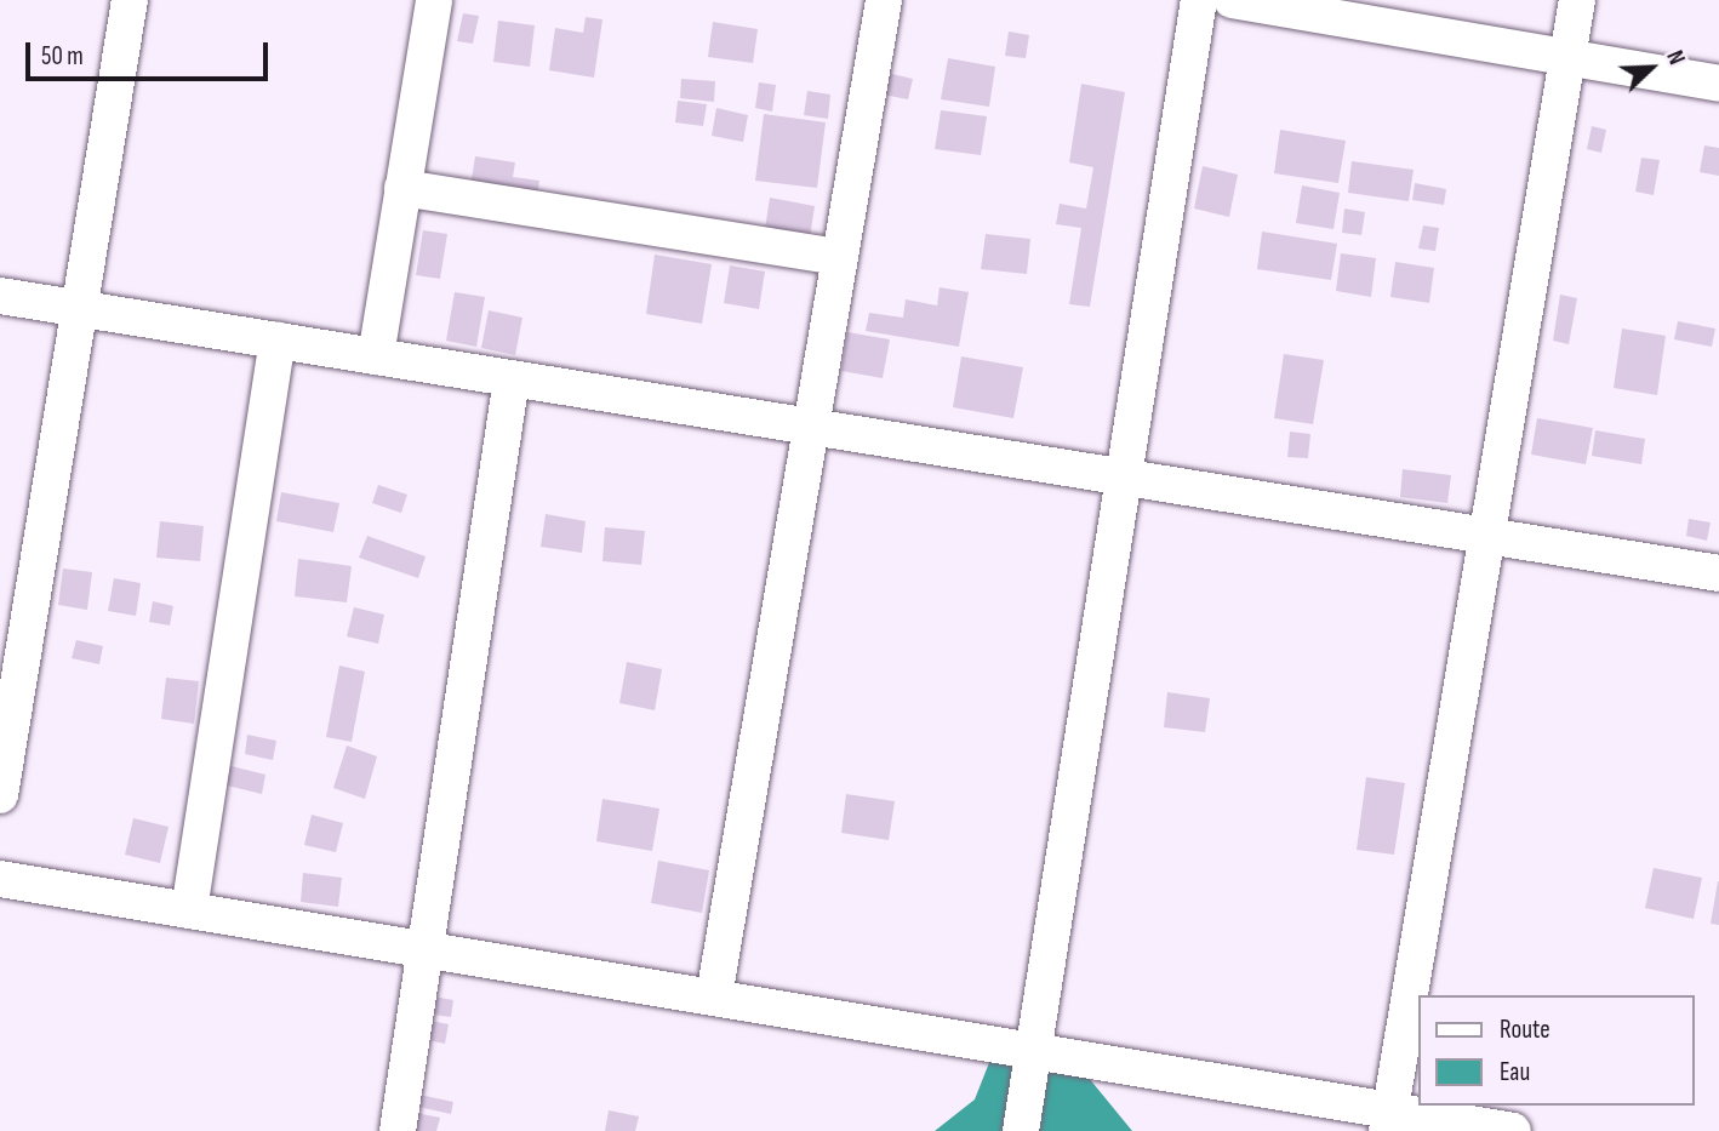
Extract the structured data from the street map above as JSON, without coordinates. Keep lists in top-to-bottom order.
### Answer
{
  "legend": ["Route", "Eau"],
  "scale_bar": "50 m",
  "north": "top right"
}
